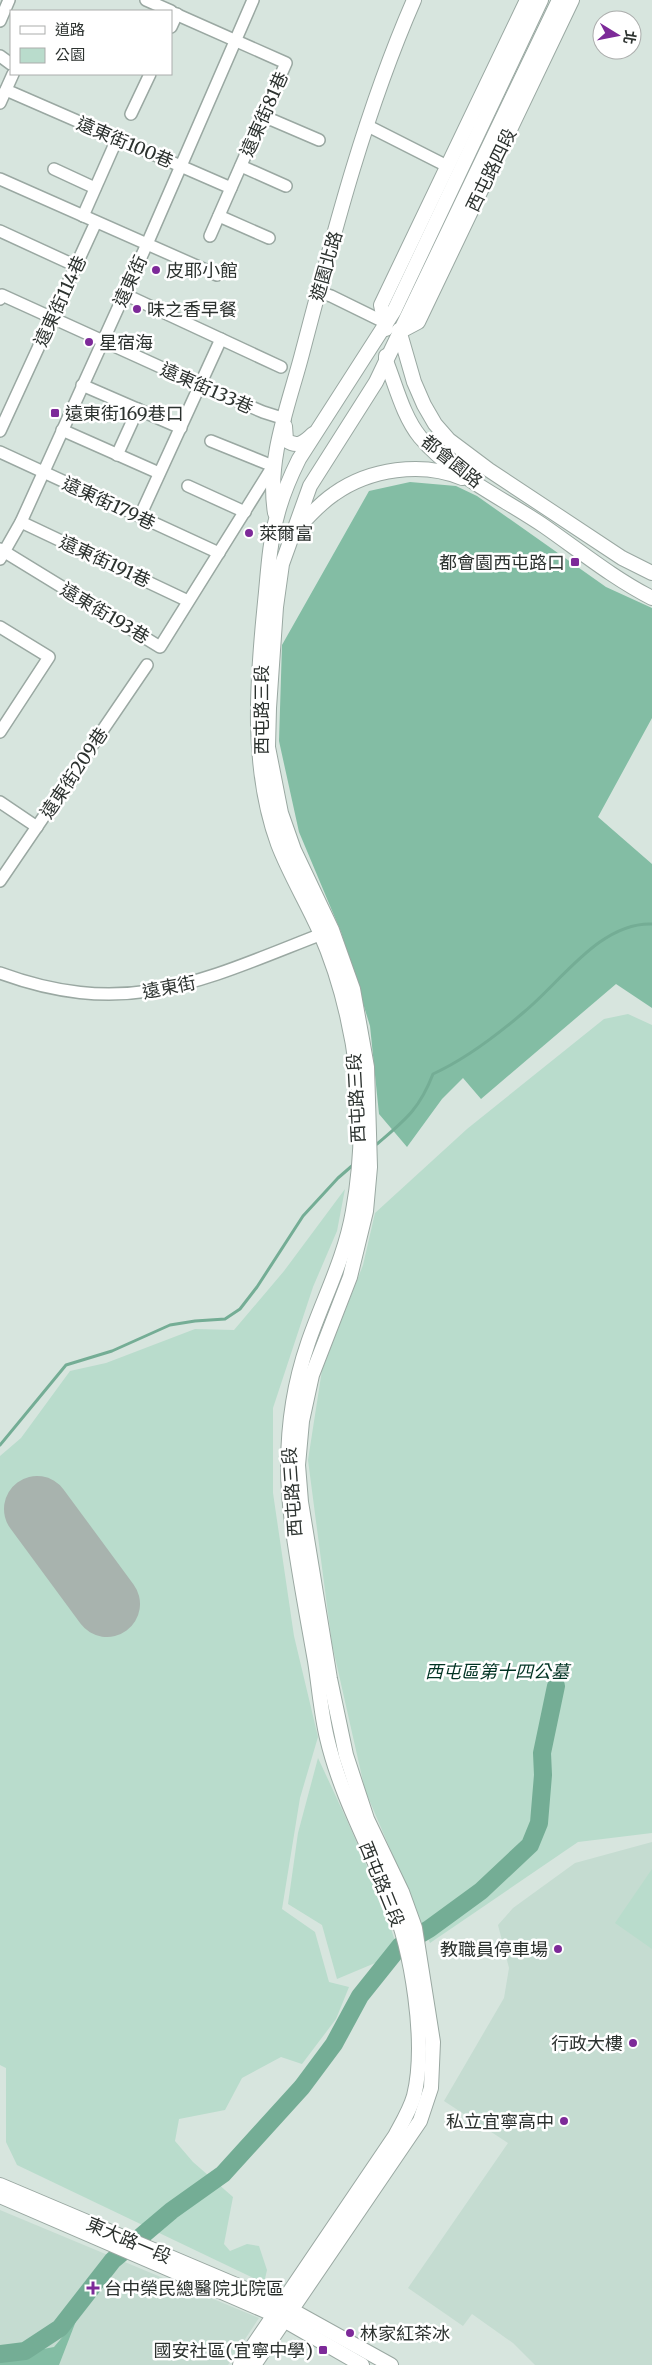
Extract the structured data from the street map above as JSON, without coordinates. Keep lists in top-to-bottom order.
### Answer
{
  "streets": {
    "street": [
      "遠東街81巷",
      "遠東街100巷",
      "西屯路四段",
      "遊園北路",
      "遠東街",
      "遠東街114巷",
      "遠東街133巷",
      "都會園路",
      "遠東街179巷",
      "遠東街191巷",
      "遠東街193巷",
      "西屯路三段",
      "遠東街209巷",
      "東大路一段"
    ]
  },
  "crossings": [
    ["遠東街81巷", "遠東街"],
    ["遠東街100巷", "遠東街"],
    ["西屯路四段", "遊園北路"],
    ["西屯路四段", "都會園路"],
    ["西屯路四段", "西屯路三段"],
    ["遊園北路", "遠東街133巷"],
    ["遊園北路", "西屯路三段"],
    ["遠東街", "遠東街133巷"],
    ["遠東街", "遠東街179巷"],
    ["遠東街", "遠東街191巷"],
    ["遠東街", "遠東街193巷"],
    ["遠東街", "西屯路三段"],
    ["遠東街114巷", "遠東街133巷"],
    ["遠東街191巷", "遠東街193巷"],
    ["西屯路三段", "東大路一段"]
  ],
  "parks": ["西屯區第十四公墓"],
  "places": {
    "other": [
      "皮耶小館",
      "味之香早餐",
      "星宿海",
      "萊爾富",
      "教職員停車場",
      "行政大樓",
      "私立宜寧高中",
      "林家紅茶冰"
    ],
    "transit": ["遠東街169巷口", "都會園西屯路口", "國安社區(宜寧中學)"],
    "health": ["台中榮民總醫院北院區"]
  },
  "legend": ["道路", "公園"],
  "north": "right"
}
